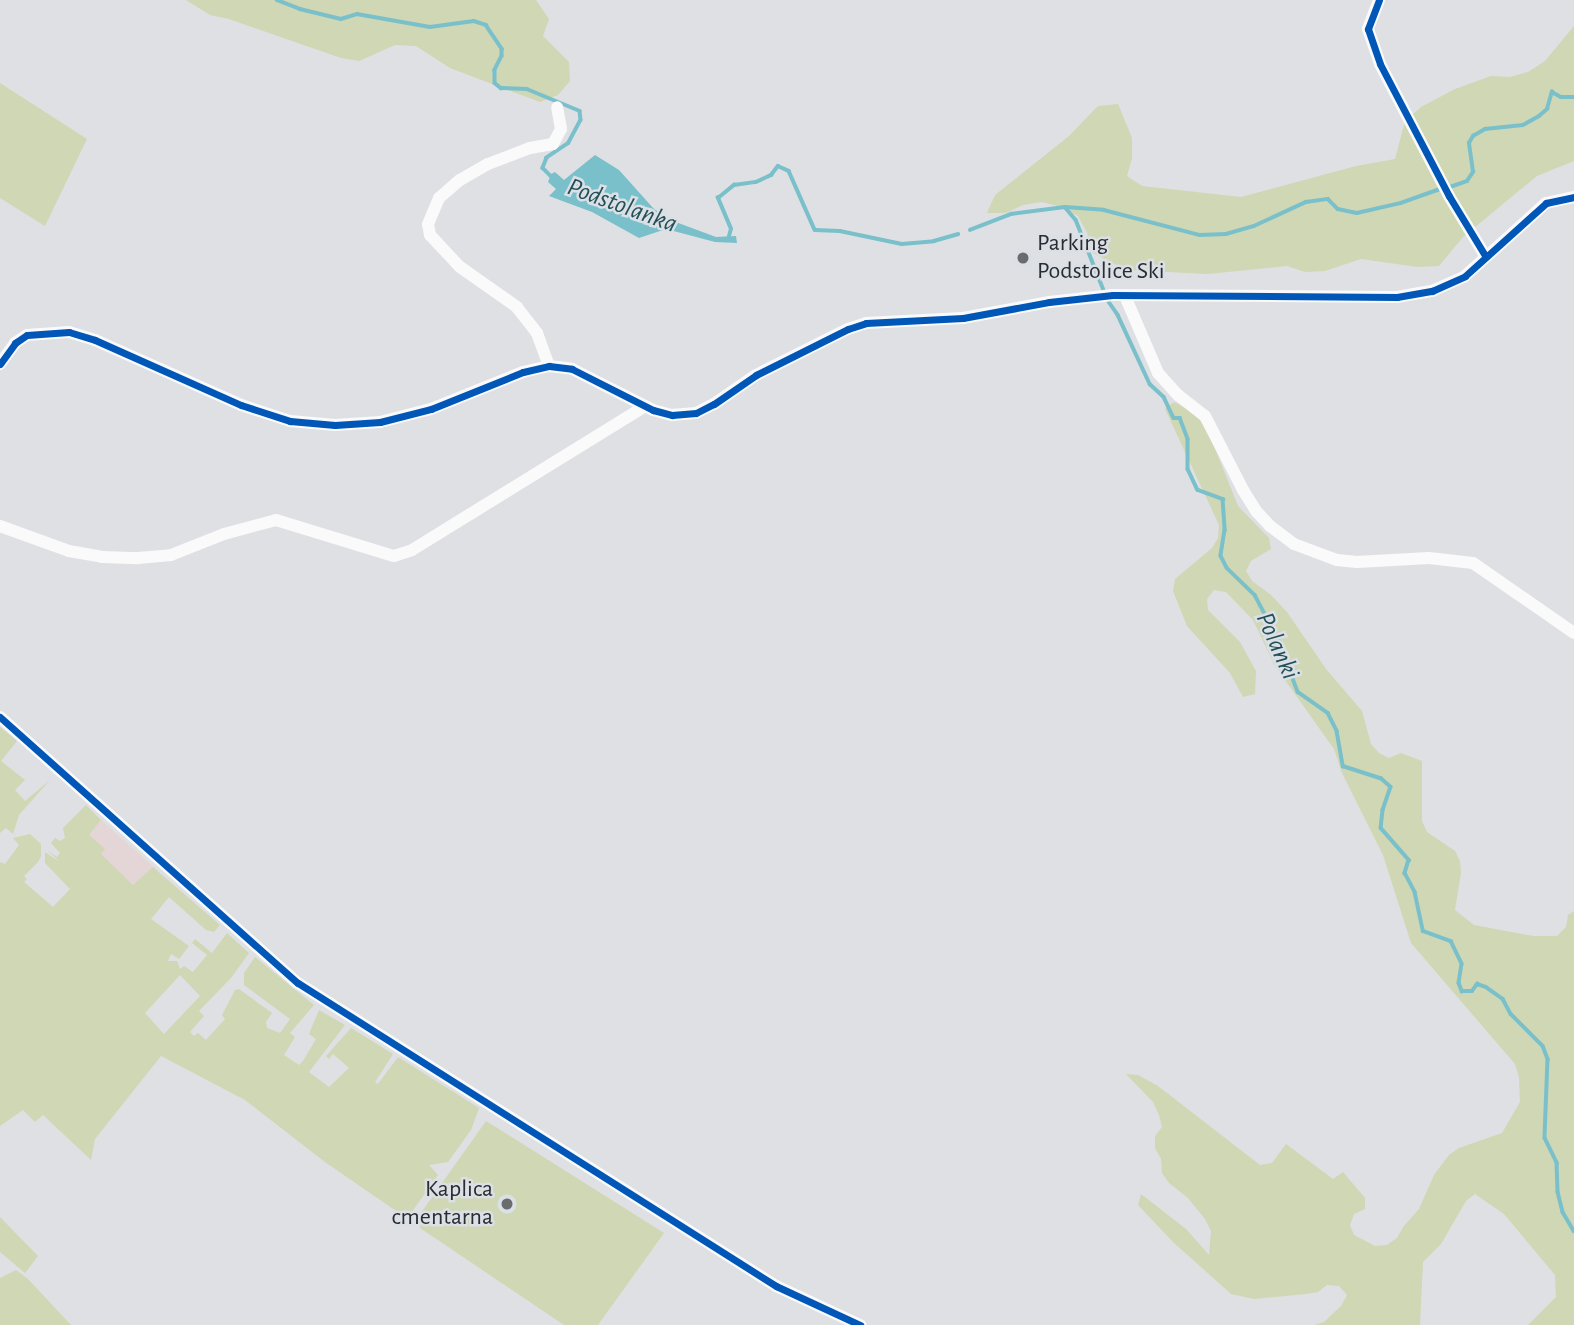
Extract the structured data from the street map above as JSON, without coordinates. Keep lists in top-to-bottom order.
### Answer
{
  "water": ["Podstolanka", "Polanki"],
  "places": ["Parking Podstolice Ski", "Kaplica cmentarna"]
}
